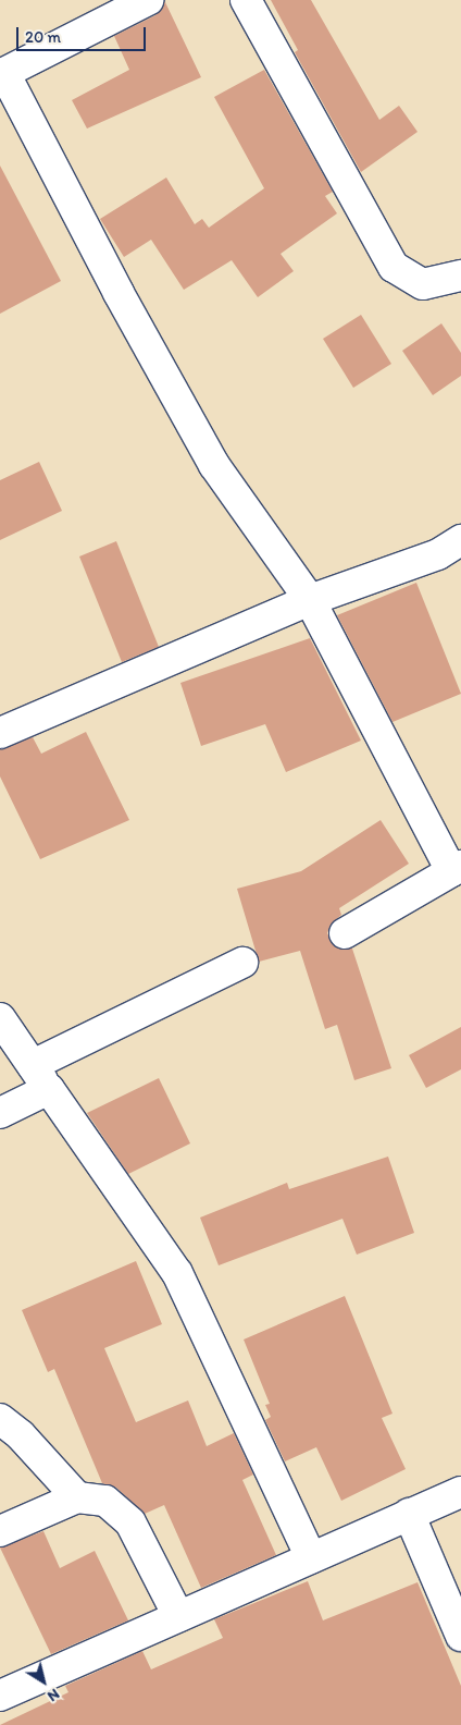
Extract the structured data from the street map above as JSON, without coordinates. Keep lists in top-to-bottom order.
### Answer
{
  "scale_bar": "20 m",
  "north": "bottom right"
}
